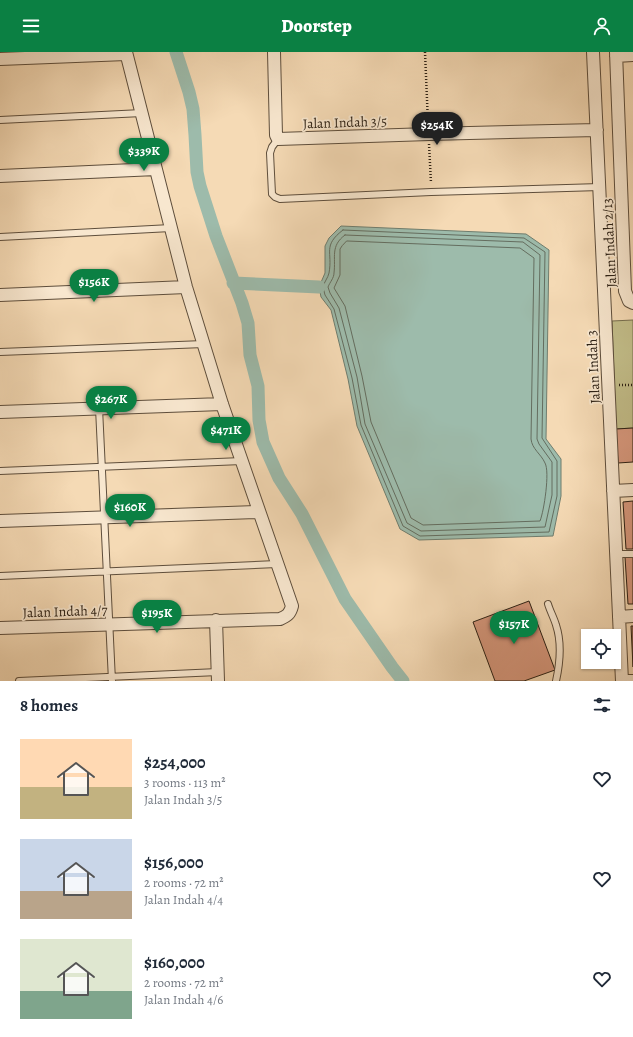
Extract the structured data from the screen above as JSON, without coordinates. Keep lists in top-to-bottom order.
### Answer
{
  "streets": {
    "street": [
      "Jalan Indah 3/5",
      "Jalan Indah 2/13",
      "Jalan Indah 3",
      "Jalan Indah 4/7"
    ]
  },
  "crossings": [
    ["Jalan Indah 3/5", "Jalan Indah 3"]
  ],
  "page": {
    "header": "Doorstep",
    "price": [
      "$254K",
      "$339K",
      "$156K",
      "$267K",
      "$471K",
      "$160K",
      "$195K",
      "$157K"
    ],
    "heading": "8 homes",
    "list": [
      {
        "name": "$254,000",
        "note": "3 rooms · 113 m² · Jalan Indah 3/5"
      },
      {
        "name": "$156,000",
        "note": "2 rooms · 72 m² · Jalan Indah 4/4"
      },
      {
        "name": "$160,000",
        "note": "2 rooms · 72 m² · Jalan Indah 4/6"
      }
    ]
  }
}
